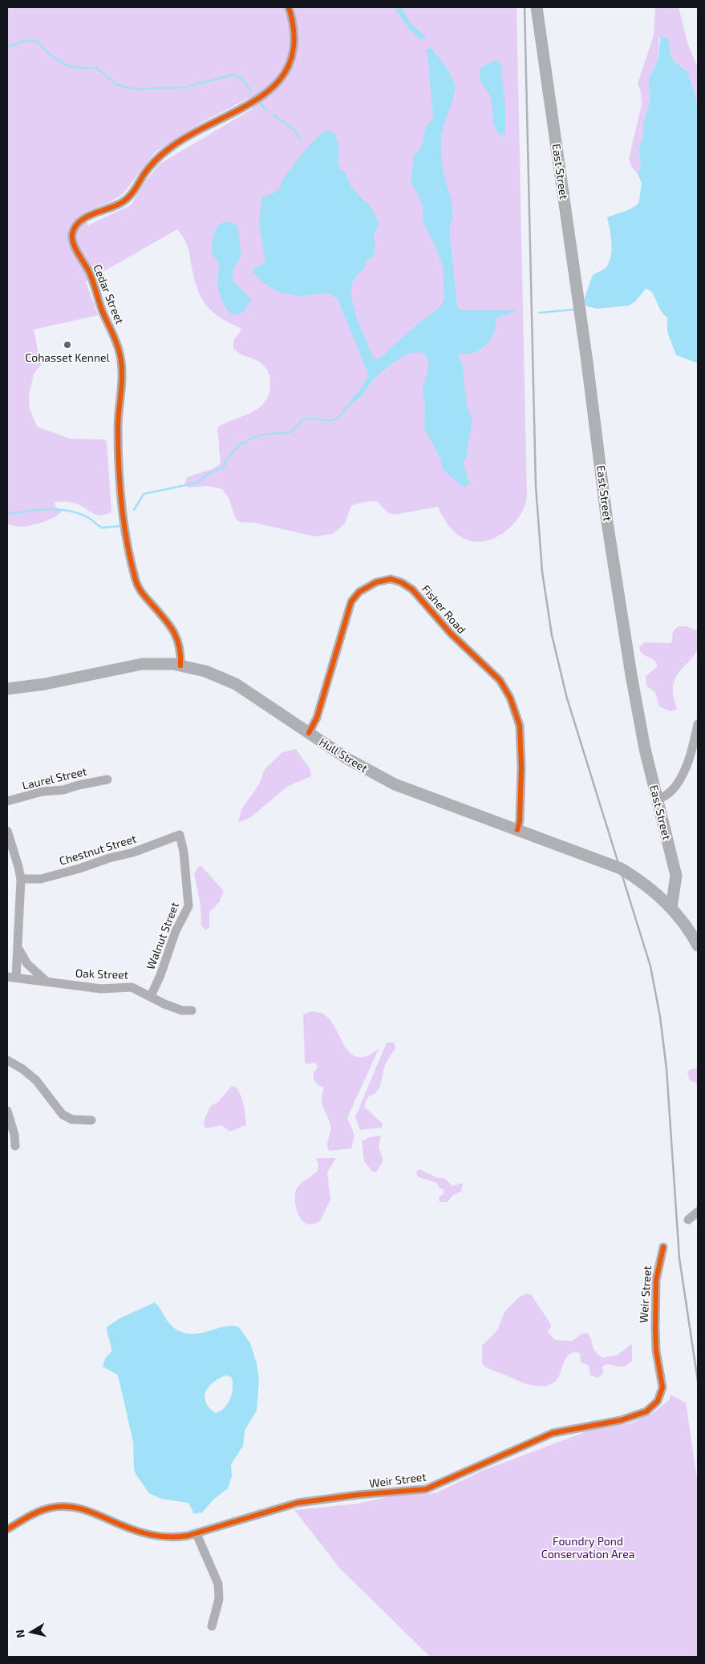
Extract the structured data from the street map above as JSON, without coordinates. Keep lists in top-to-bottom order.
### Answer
{
  "streets": {
    "main road": ["East Street", "Hull Street"],
    "street": [
      "Cedar Street",
      "Fisher Road",
      "Laurel Street",
      "Chestnut Street",
      "Walnut Street",
      "Oak Street",
      "Weir Street"
    ]
  },
  "crossings": [
    ["East Street", "Hull Street"],
    ["Cedar Street", "Hull Street"],
    ["Fisher Road", "Hull Street"],
    ["Chestnut Street", "Walnut Street"],
    ["Walnut Street", "Oak Street"]
  ],
  "parks": ["Foundry Pond Conservation Area"],
  "places": ["Cohasset Kennel"],
  "north": "left"
}
